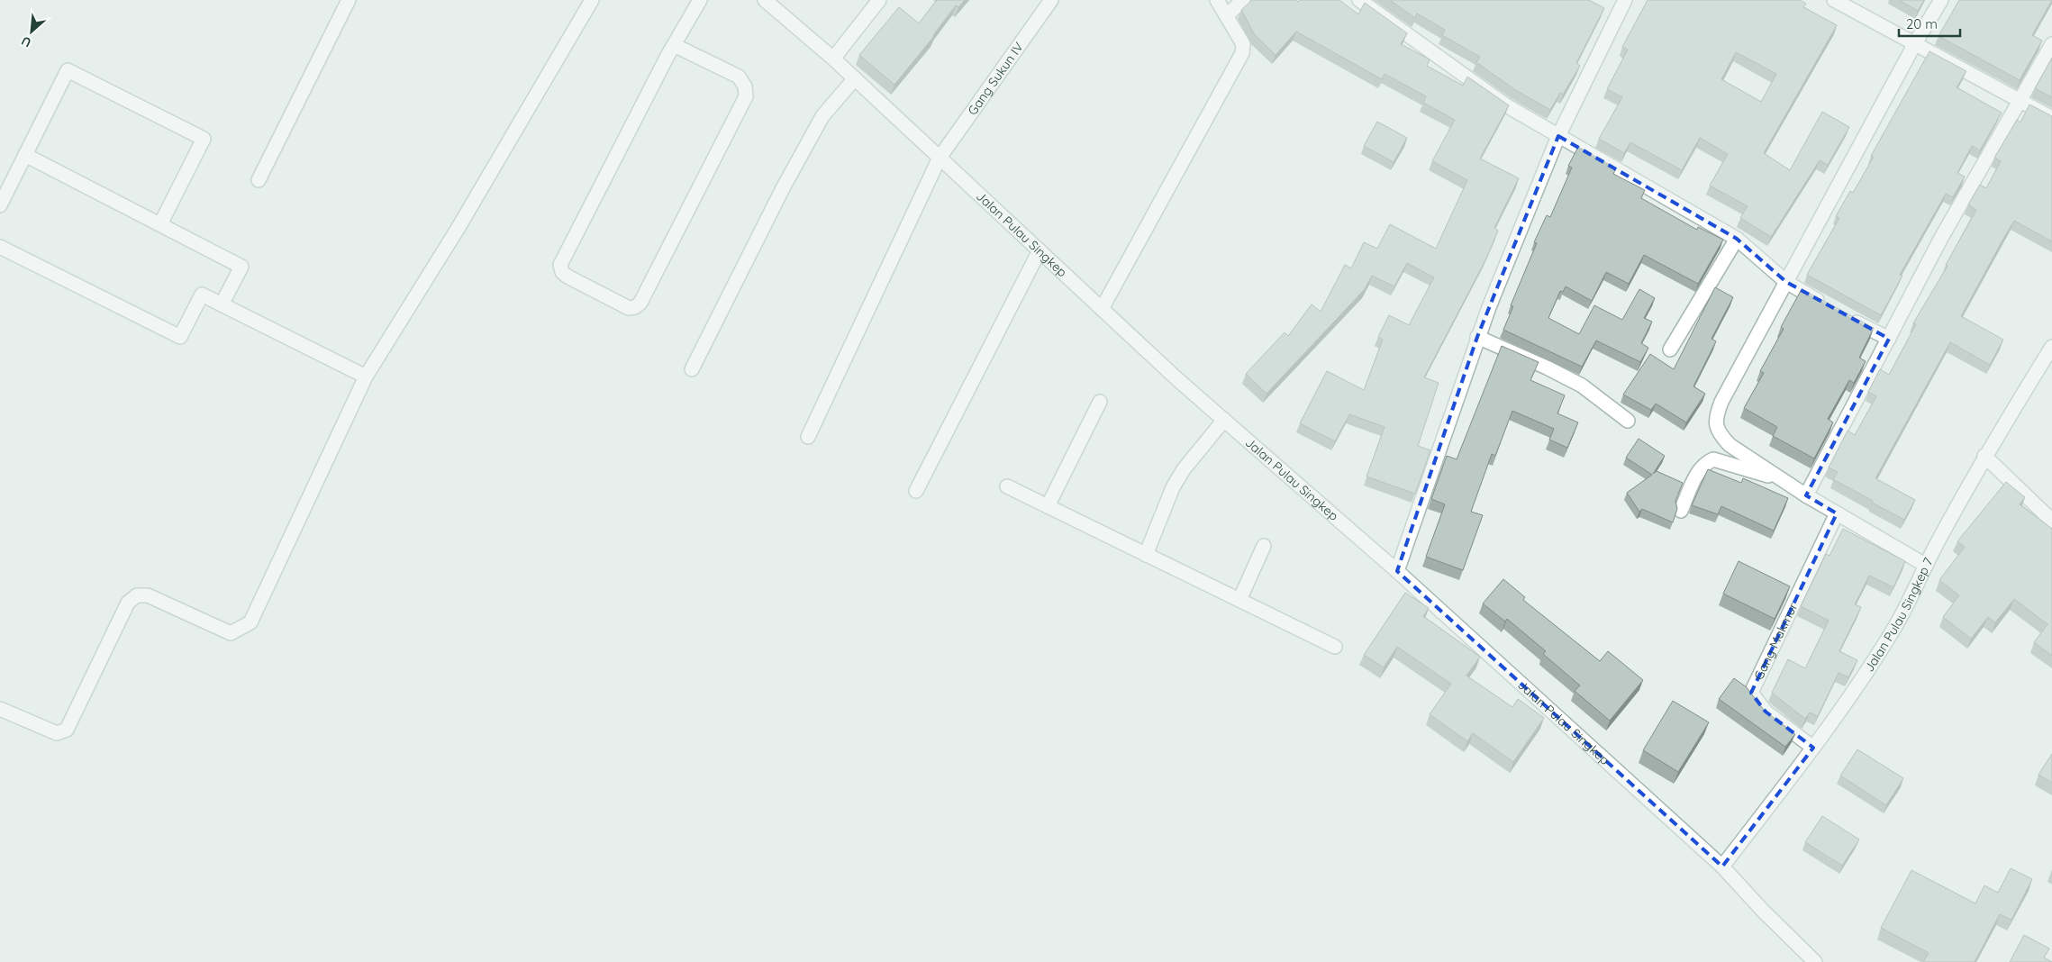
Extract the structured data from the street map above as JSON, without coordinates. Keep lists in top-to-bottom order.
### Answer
{
  "streets": {
    "street": [
      "Gang Sukun IV",
      "Jalan Pulau Singkep",
      "Jalan Pulau Singkep 7",
      "Gang Makmur"
    ]
  },
  "crossings": [
    ["Gang Sukun IV", "Jalan Pulau Singkep"],
    ["Jalan Pulau Singkep", "Jalan Pulau Singkep 7"],
    ["Jalan Pulau Singkep 7", "Gang Makmur"]
  ],
  "scale_bar": "20 m",
  "north": "bottom left"
}
